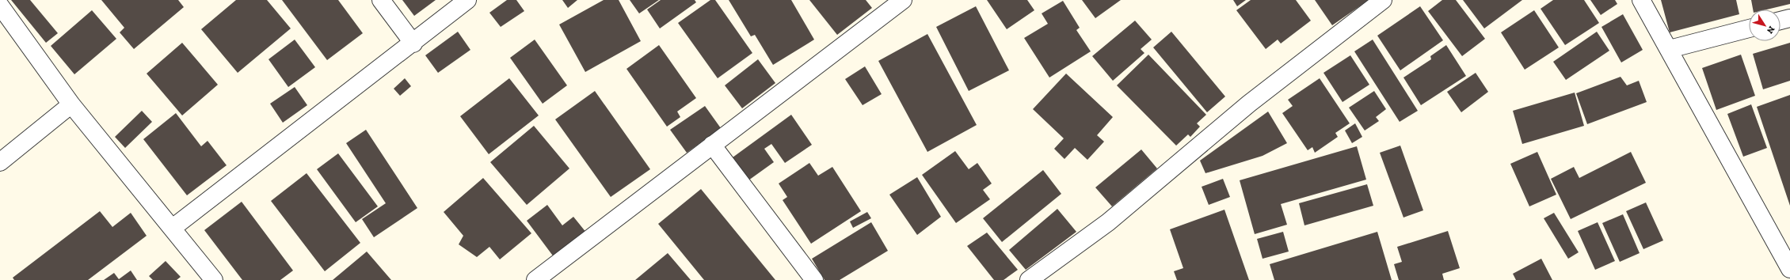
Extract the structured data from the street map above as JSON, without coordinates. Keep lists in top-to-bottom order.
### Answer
{
  "north": "bottom right"
}
